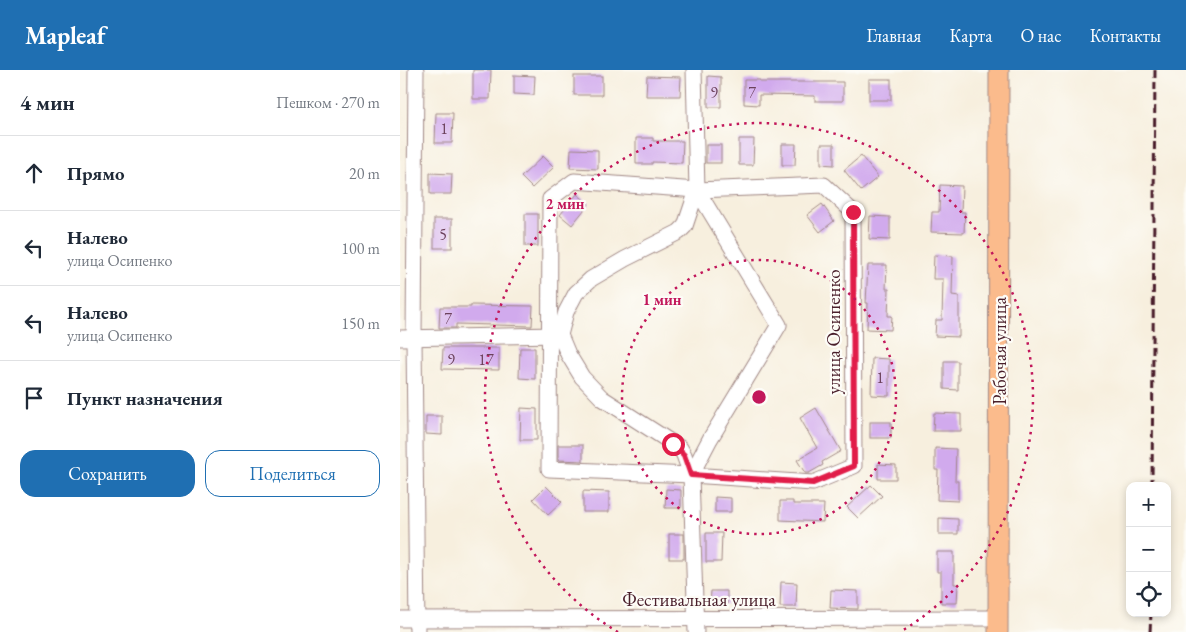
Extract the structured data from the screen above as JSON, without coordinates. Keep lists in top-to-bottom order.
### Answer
{
  "streets": {
    "main road": ["Рабочая улица"],
    "street": ["улица Осипенко", "Фестивальная улица"]
  },
  "crossings": [
    ["Рабочая улица", "Фестивальная улица"]
  ],
  "house_numbers": [
    "9",
    "7",
    "1",
    "5",
    "7",
    "9",
    "17",
    "1"
  ],
  "page": {
    "header": "Mapleaf",
    "nav": [
      "Главная",
      "Карта",
      "О нас",
      "Контакты"
    ],
    "heading": ["4 мин", "Пешком · 270 m"],
    "list": [
      ["Прямо", "20 m"],
      ["Налево", "улица Осипенко", "100 m"],
      ["Налево", "улица Осипенко", "150 m"],
      "Пункт назначения"
    ],
    "buttons": ["Сохранить", "Поделиться"],
    "map_buttons": ["+", "−"]
  },
  "rings": ["2 мин", "1 мин"]
}
